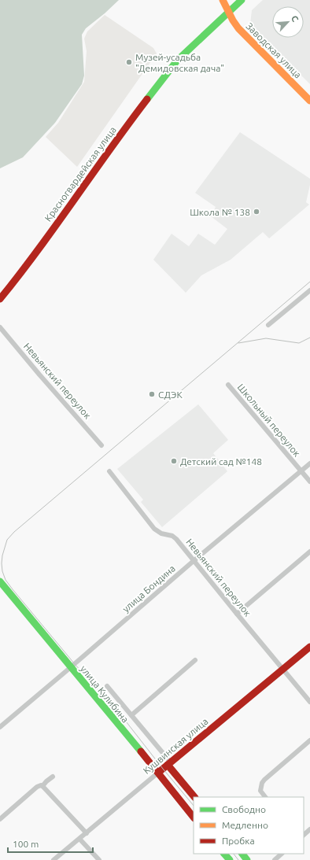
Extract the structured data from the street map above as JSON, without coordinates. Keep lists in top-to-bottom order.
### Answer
{
  "streets": {
    "main road": [
      "Заводская улица",
      "Красногвардейская улица",
      "улица Кулибина",
      "Кушвинская улица"
    ],
    "street": ["Невьянский переулок", "Школьный переулок", "улица Бондина"]
  },
  "crossings": [
    ["Заводская улица", "Красногвардейская улица"],
    ["Невьянский переулок", "улица Бондина"],
    ["Невьянский переулок", "Кушвинская улица"],
    ["Школьный переулок", "улица Бондина"],
    ["улица Бондина", "улица Кулибина"],
    ["улица Кулибина", "Кушвинская улица"]
  ],
  "places": [
    "Музей-усадьба \"Демидовская дача\"",
    "Школа № 138",
    "СДЭК",
    "Детский сад №148"
  ],
  "legend": ["Свободно", "Медленно", "Пробка"],
  "scale_bar": "100 m",
  "north": "top right"
}
